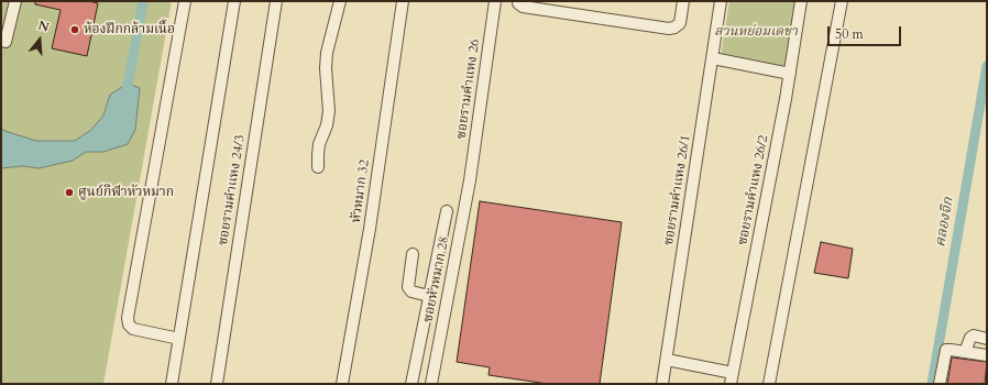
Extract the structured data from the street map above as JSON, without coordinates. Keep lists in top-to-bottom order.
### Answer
{
  "streets": {
    "street": [
      "ซอยรามคำแหง 26",
      "ซอยรามคำแหง 24/3",
      "ซอยรามคำแหง 26/1",
      "ซอยรามคำแหง 26/2",
      "หัวหมาก 32",
      "ซอยหัวหมาก 28"
    ]
  },
  "crossings": [
    ["ซอยรามคำแหง 26", "ซอยหัวหมาก 28"]
  ],
  "water": ["คลองจิก"],
  "parks": ["สวนหย่อมเดชา"],
  "places": ["ห้องฝึกกล้ามเนื้อ", "ศูนย์กีฬาหัวหมาก"],
  "scale_bar": "50 m",
  "north": "top"
}
